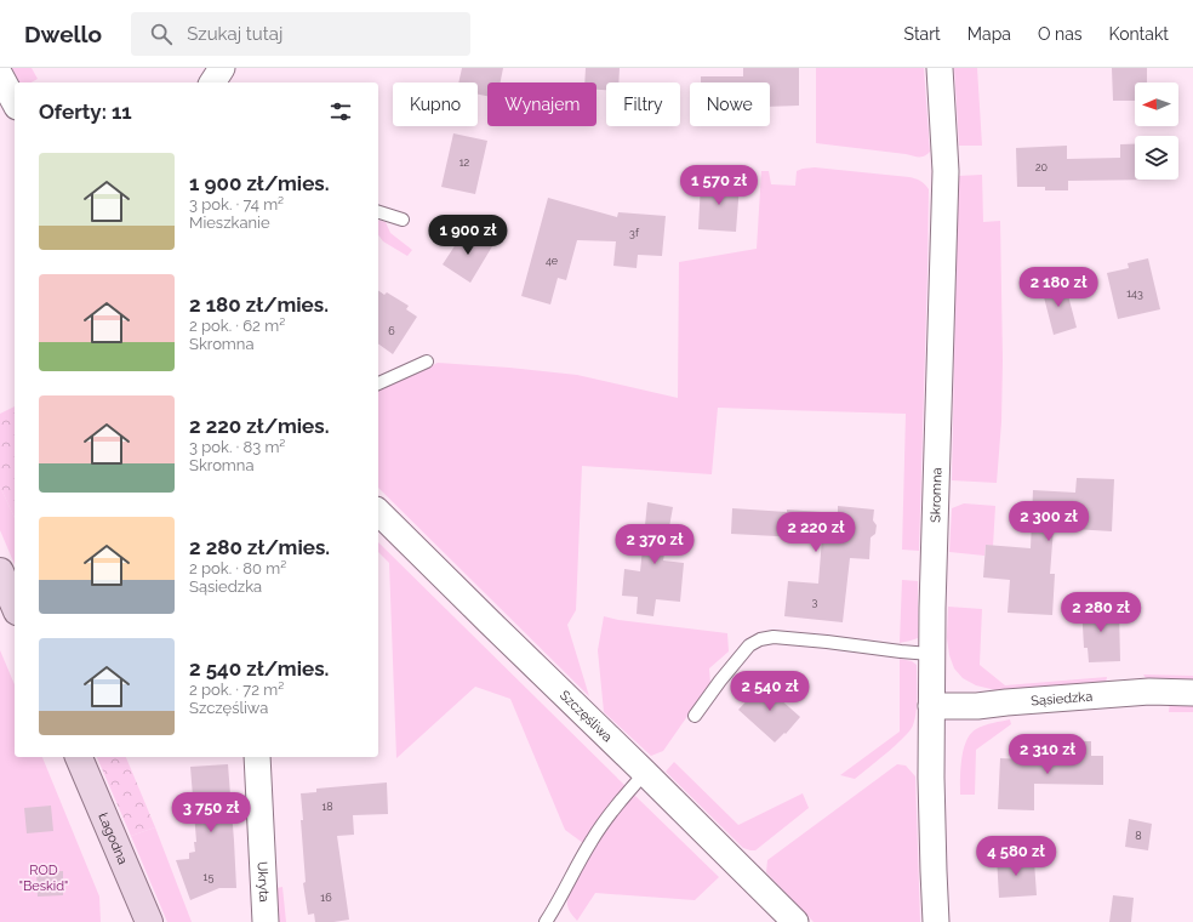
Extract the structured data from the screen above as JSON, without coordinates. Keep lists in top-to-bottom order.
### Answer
{
  "streets": {
    "street": [
      "Skromna",
      "Sąsiedzka",
      "Szczęśliwa",
      "Łagodna",
      "Ukryta"
    ]
  },
  "crossings": [
    ["Skromna", "Sąsiedzka"]
  ],
  "parks": ["ROD \"Beskid\""],
  "house_numbers": [
    "12",
    "20",
    "3f",
    "4e",
    "143",
    "6",
    "3",
    "18",
    "8",
    "15",
    "16"
  ],
  "north": "left",
  "page": {
    "header": "Dwello",
    "search": "Szukaj tutaj",
    "nav": [
      "Start",
      "Mapa",
      "O nas",
      "Kontakt"
    ],
    "chip": [
      "Kupno",
      "Wynajem",
      "Filtry",
      "Nowe"
    ],
    "heading": "Oferty: 11",
    "list": [
      {
        "name": "1 900 zł/mies.",
        "note": "3 pok. · 74 m² · Mieszkanie"
      },
      {
        "name": "2 180 zł/mies.",
        "note": "2 pok. · 62 m² · Skromna"
      },
      {
        "name": "2 220 zł/mies.",
        "note": "3 pok. · 83 m² · Skromna"
      },
      {
        "name": "2 280 zł/mies.",
        "note": "2 pok. · 80 m² · Sąsiedzka"
      },
      {
        "name": "2 540 zł/mies.",
        "note": "2 pok. · 72 m² · Szczęśliwa"
      }
    ],
    "price": [
      "1 570 zł",
      "1 900 zł",
      "2 180 zł",
      "2 300 zł",
      "2 220 zł",
      "2 370 zł",
      "2 280 zł",
      "2 540 zł",
      "2 310 zł",
      "3 750 zł",
      "4 580 zł"
    ]
  }
}
